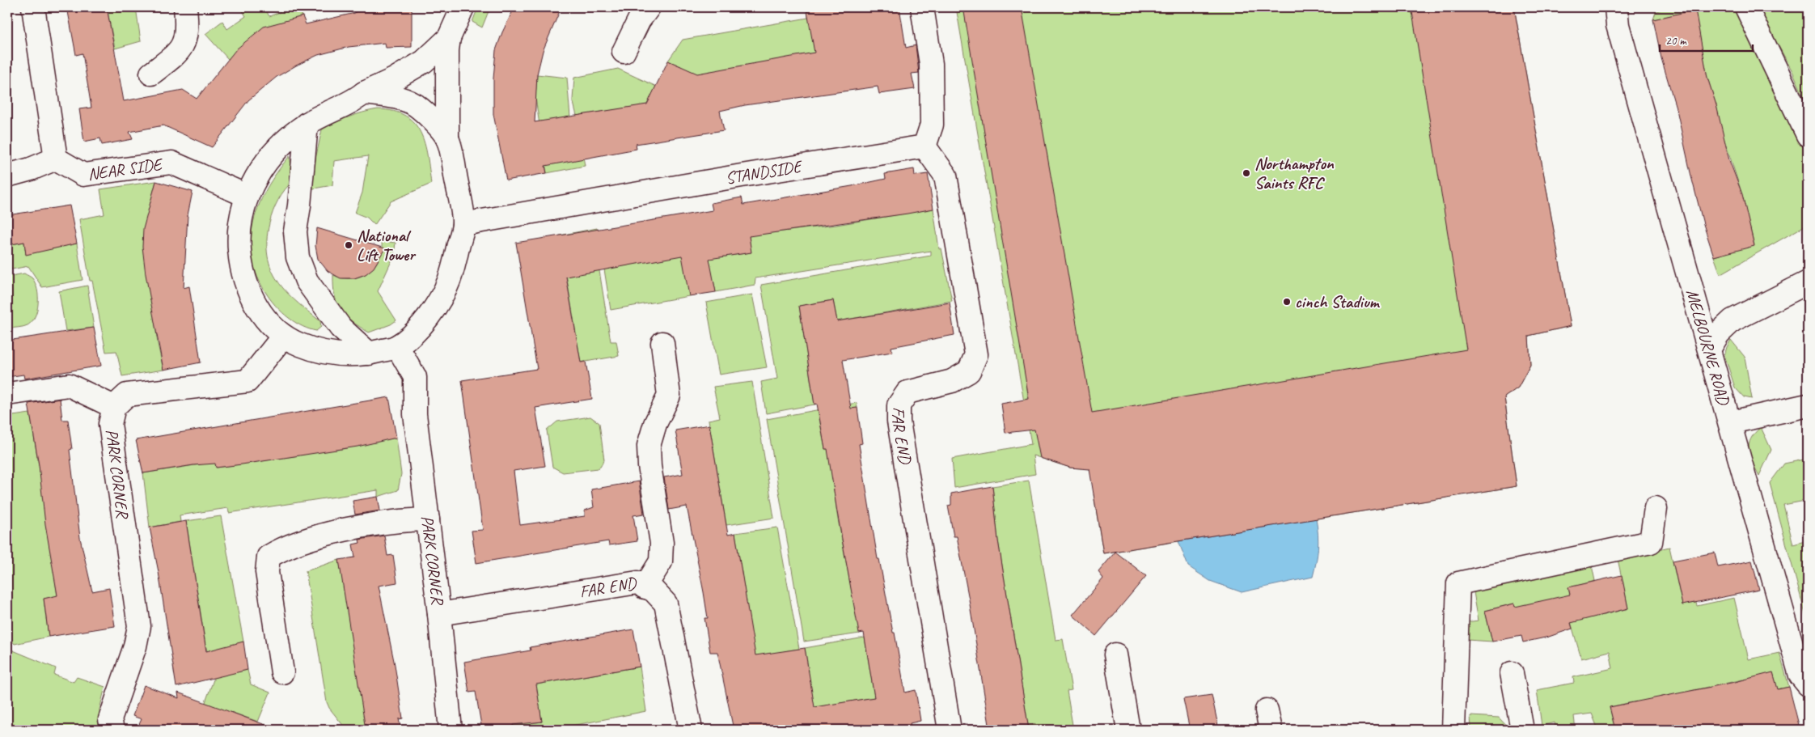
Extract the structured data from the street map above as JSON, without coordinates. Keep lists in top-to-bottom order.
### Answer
{
  "streets": {
    "street": [
      "NEAR SIDE",
      "STANDSIDE",
      "MELBOURNE ROAD",
      "FAR END",
      "PARK CORNER"
    ]
  },
  "crossings": [
    ["STANDSIDE", "FAR END"],
    ["FAR END", "PARK CORNER"]
  ],
  "places": ["Northampton Saints RFC", "National Lift Tower", "cinch Stadium"],
  "scale_bar": "20 m"
}
